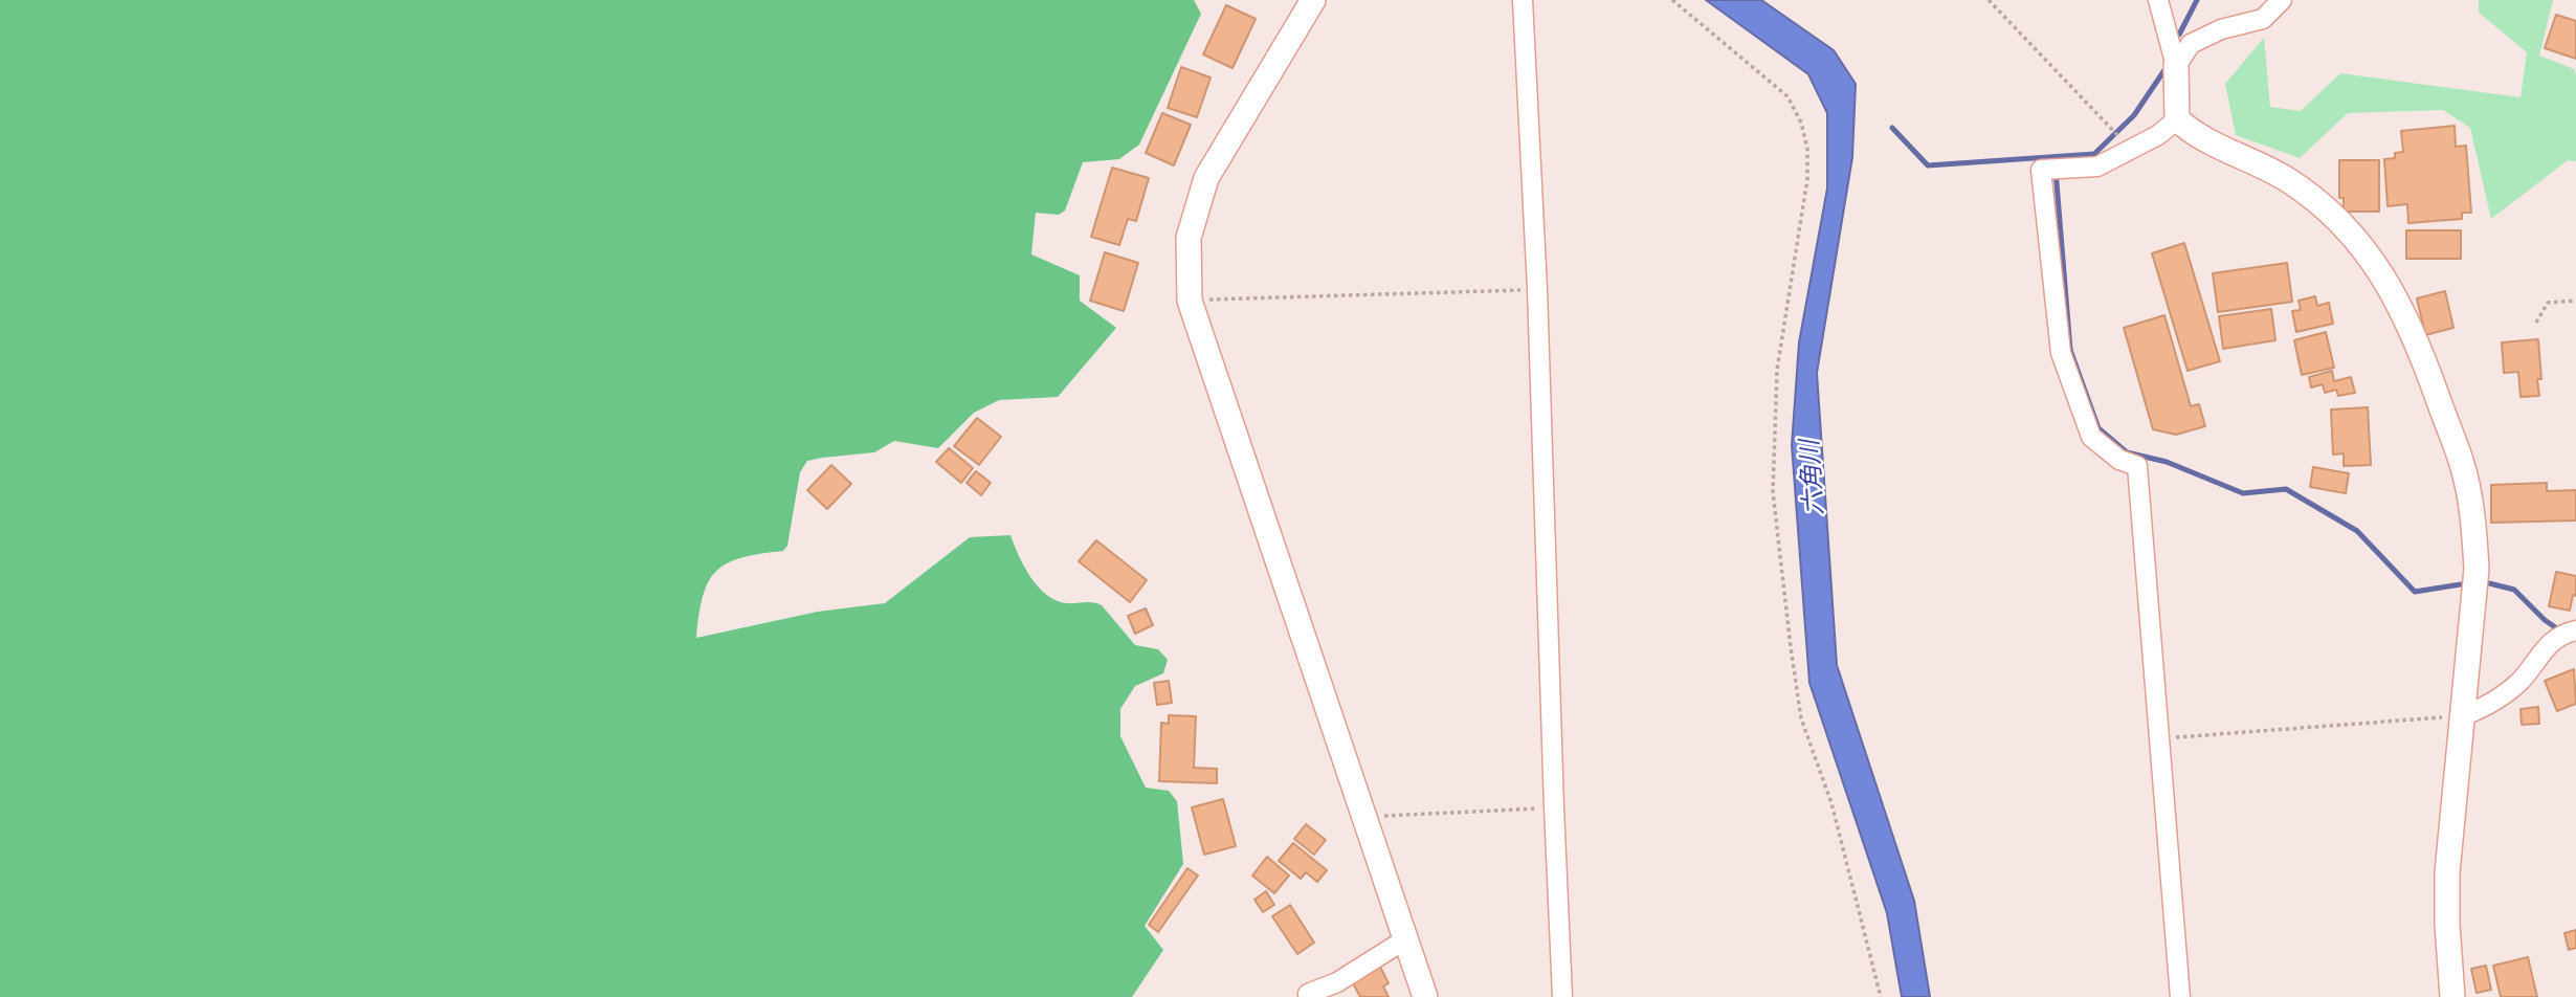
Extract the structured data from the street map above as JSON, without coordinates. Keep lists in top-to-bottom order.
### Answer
{
  "water": ["六角川"]
}
